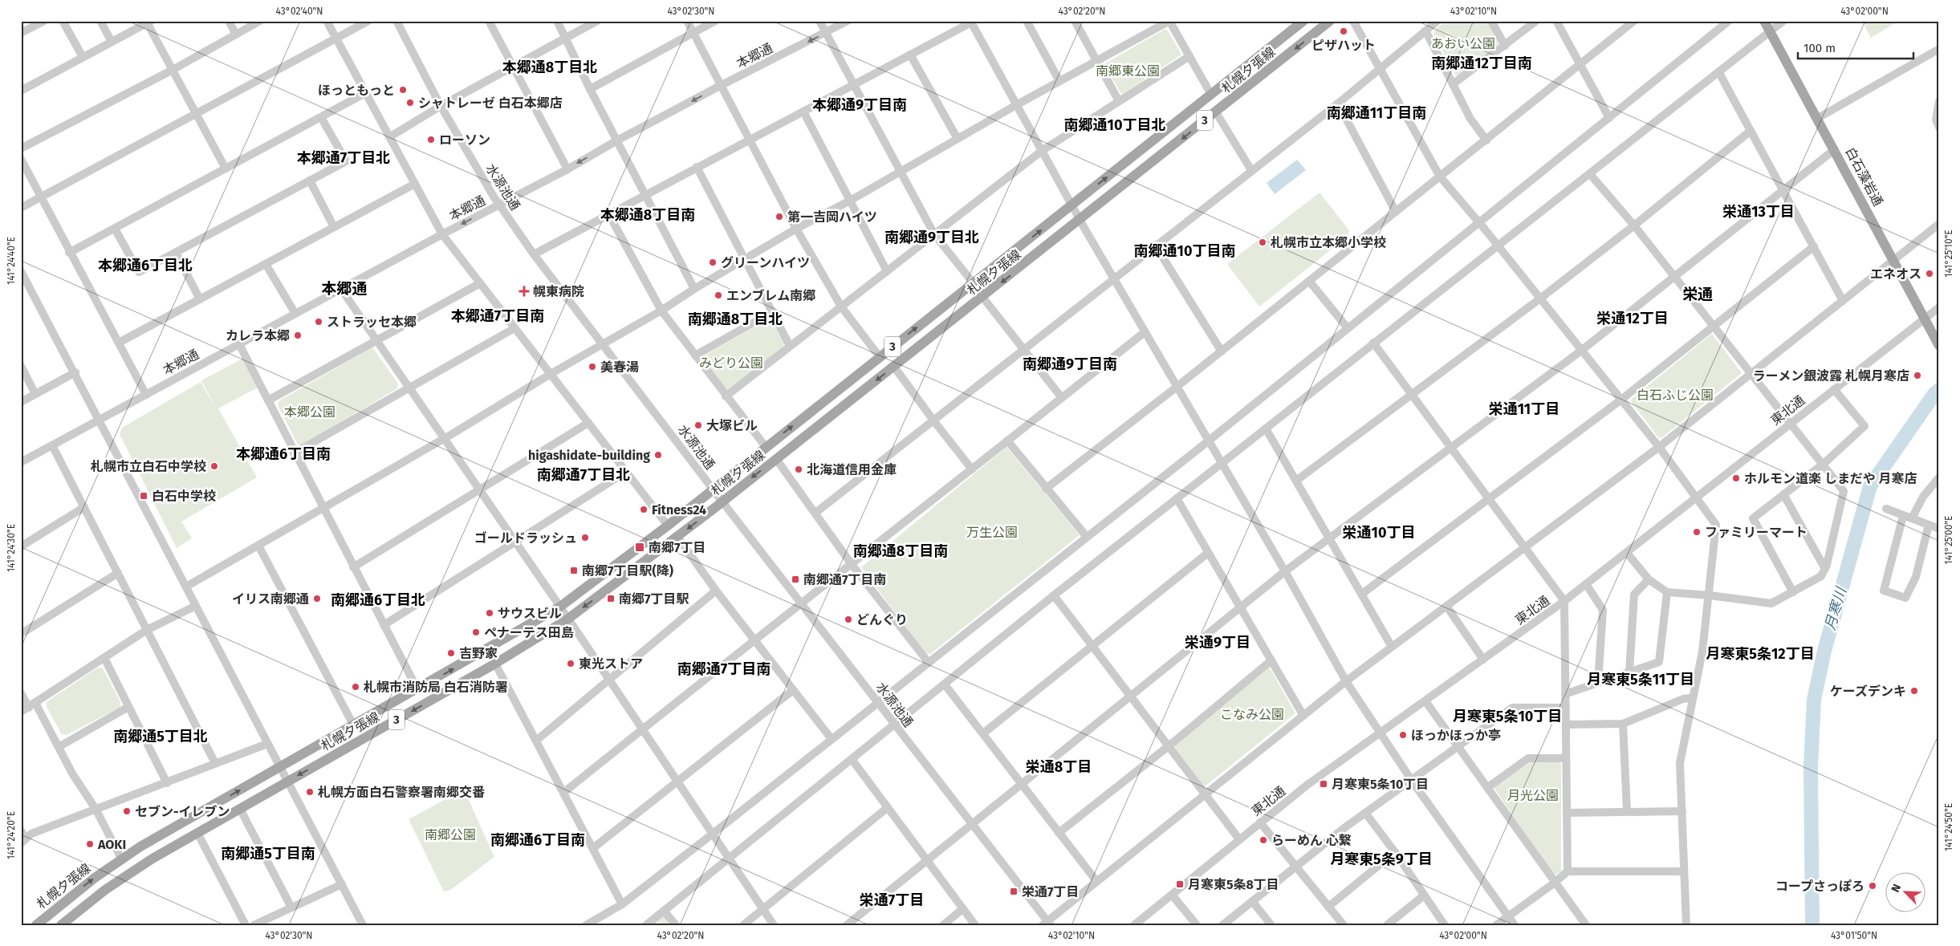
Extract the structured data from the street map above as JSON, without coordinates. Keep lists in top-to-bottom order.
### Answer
{
  "streets": {
    "main road": ["札幌夕張線", "3", "白石藻岩通"],
    "street": ["本郷通", "水源池通", "東北通"]
  },
  "crossings": [
    ["本郷通", "水源池通"],
    ["札幌夕張線", "水源池通"],
    ["白石藻岩通", "東北通"]
  ],
  "districts": [
    "南郷通12丁目南",
    "本郷通8丁目北",
    "本郷通9丁目南",
    "南郷通11丁目南",
    "南郷通10丁目北",
    "本郷通7丁目北",
    "栄通13丁目",
    "本郷通8丁目南",
    "南郷通9丁目北",
    "南郷通10丁目南",
    "本郷通6丁目北",
    "本郷通",
    "栄通",
    "本郷通7丁目南",
    "栄通12丁目",
    "南郷通8丁目北",
    "南郷通9丁目南",
    "栄通11丁目",
    "本郷通6丁目南",
    "南郷通7丁目北",
    "栄通10丁目",
    "南郷通8丁目南",
    "南郷通6丁目北",
    "栄通9丁目",
    "月寒東5条12丁目",
    "南郷通7丁目南",
    "月寒東5条11丁目",
    "月寒東5条10丁目",
    "南郷通5丁目北",
    "栄通8丁目",
    "南郷通6丁目南",
    "南郷通5丁目南",
    "月寒東5条9丁目",
    "栄通7丁目"
  ],
  "water": ["月寒川"],
  "parks": [
    "あおい公園",
    "南郷東公園",
    "みどり公園",
    "白石ふじ公園",
    "本郷公園",
    "万生公園",
    "こなみ公園",
    "月光公園",
    "南郷公園"
  ],
  "places": {
    "other": [
      "ピザハット",
      "ほっともっと",
      "シャトレーゼ 白石本郷店",
      "ローソン",
      "第一吉岡ハイツ",
      "札幌市立本郷小学校",
      "グリーンハイツ",
      "エネオス",
      "エンブレム南郷",
      "ストラッセ本郷",
      "カレラ本郷",
      "美春湯",
      "ラーメン銀波露 札幌月寒店",
      "大塚ビル",
      "higashidate-building",
      "札幌市立白石中学校",
      "北海道信用金庫",
      "ホルモン道楽 しまだや 月寒店",
      "Fitness24",
      "ファミリーマート",
      "ゴールドラッシュ",
      "イリス南郷通",
      "サウスビル",
      "どんぐり",
      "ペナーテス田島",
      "吉野家",
      "東光ストア",
      "札幌市消防局 白石消防署",
      "ケーズデンキ",
      "ほっかほっか亭",
      "札幌方面白石警察署南郷交番",
      "セブン-イレブン",
      "らーめん 心繋",
      "AOKI",
      "コープさっぽろ"
    ],
    "health": ["幌東病院"],
    "transit": [
      "白石中学校",
      "南郷7丁目",
      "南郷7丁目駅(降)",
      "南郷通7丁目南",
      "南郷7丁目駅",
      "月寒東5条10丁目",
      "月寒東5条8丁目",
      "栄通7丁目"
    ]
  },
  "scale_bar": "100 m",
  "north": "top left",
  "coordinates": [
    "43°02'40\"N",
    "43°02'30\"N",
    "43°02'20\"N",
    "43°02'10\"N",
    "43°02'00\"N",
    "141°25'10\"E",
    "141°24'40\"E",
    "141°25'00\"E",
    "141°24'30\"E",
    "141°24'50\"E",
    "141°24'20\"E",
    "43°01'50\"N"
  ]
}
